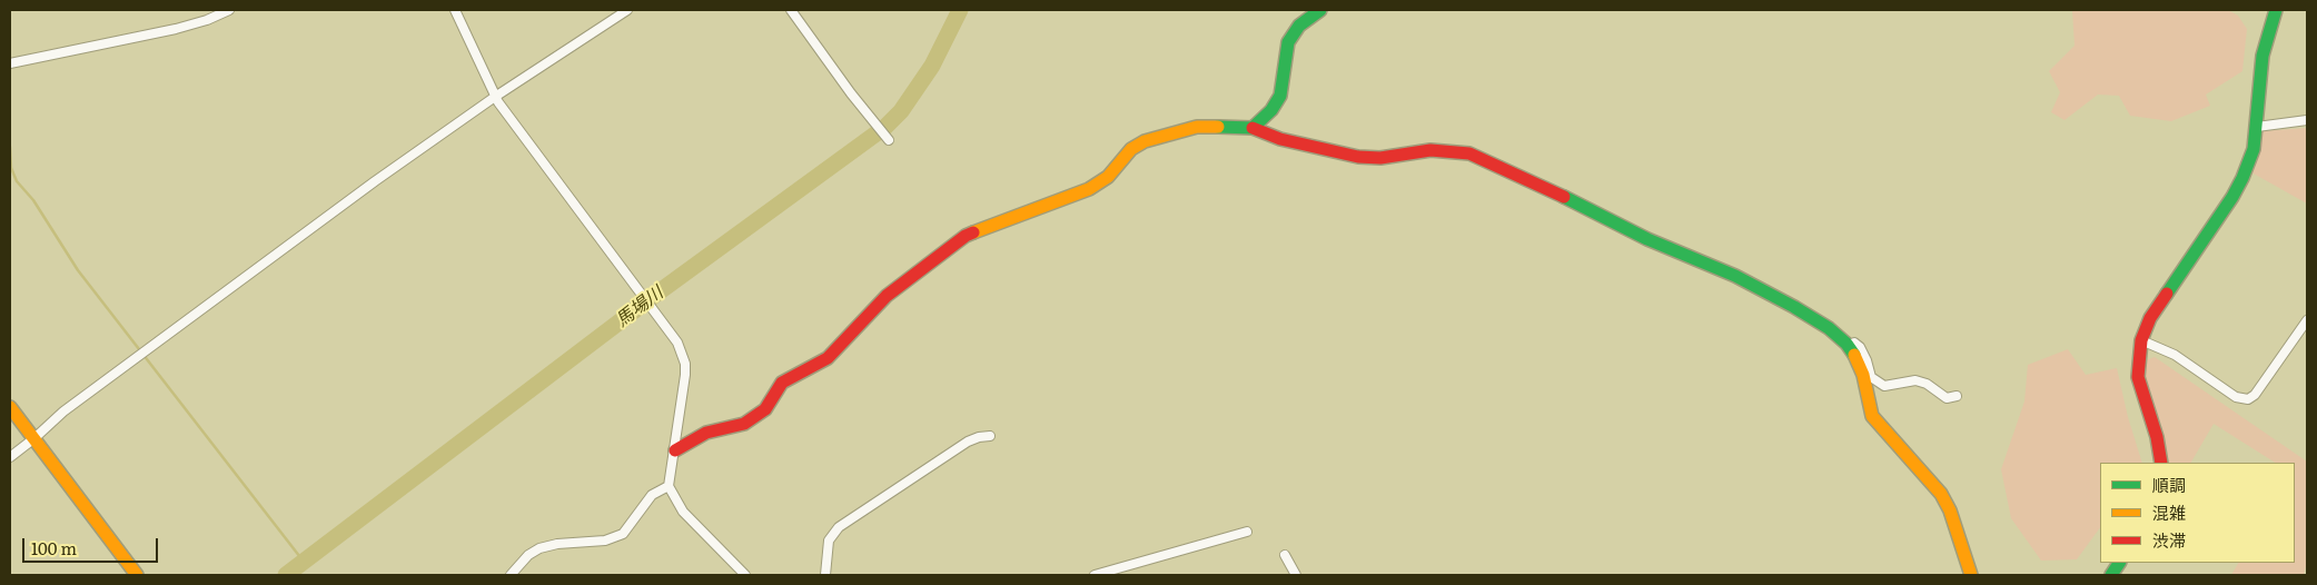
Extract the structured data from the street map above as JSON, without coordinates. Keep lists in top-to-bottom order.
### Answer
{
  "water": ["馬場川"],
  "legend": ["順調", "混雑", "渋滞"],
  "scale_bar": "100 m"
}
